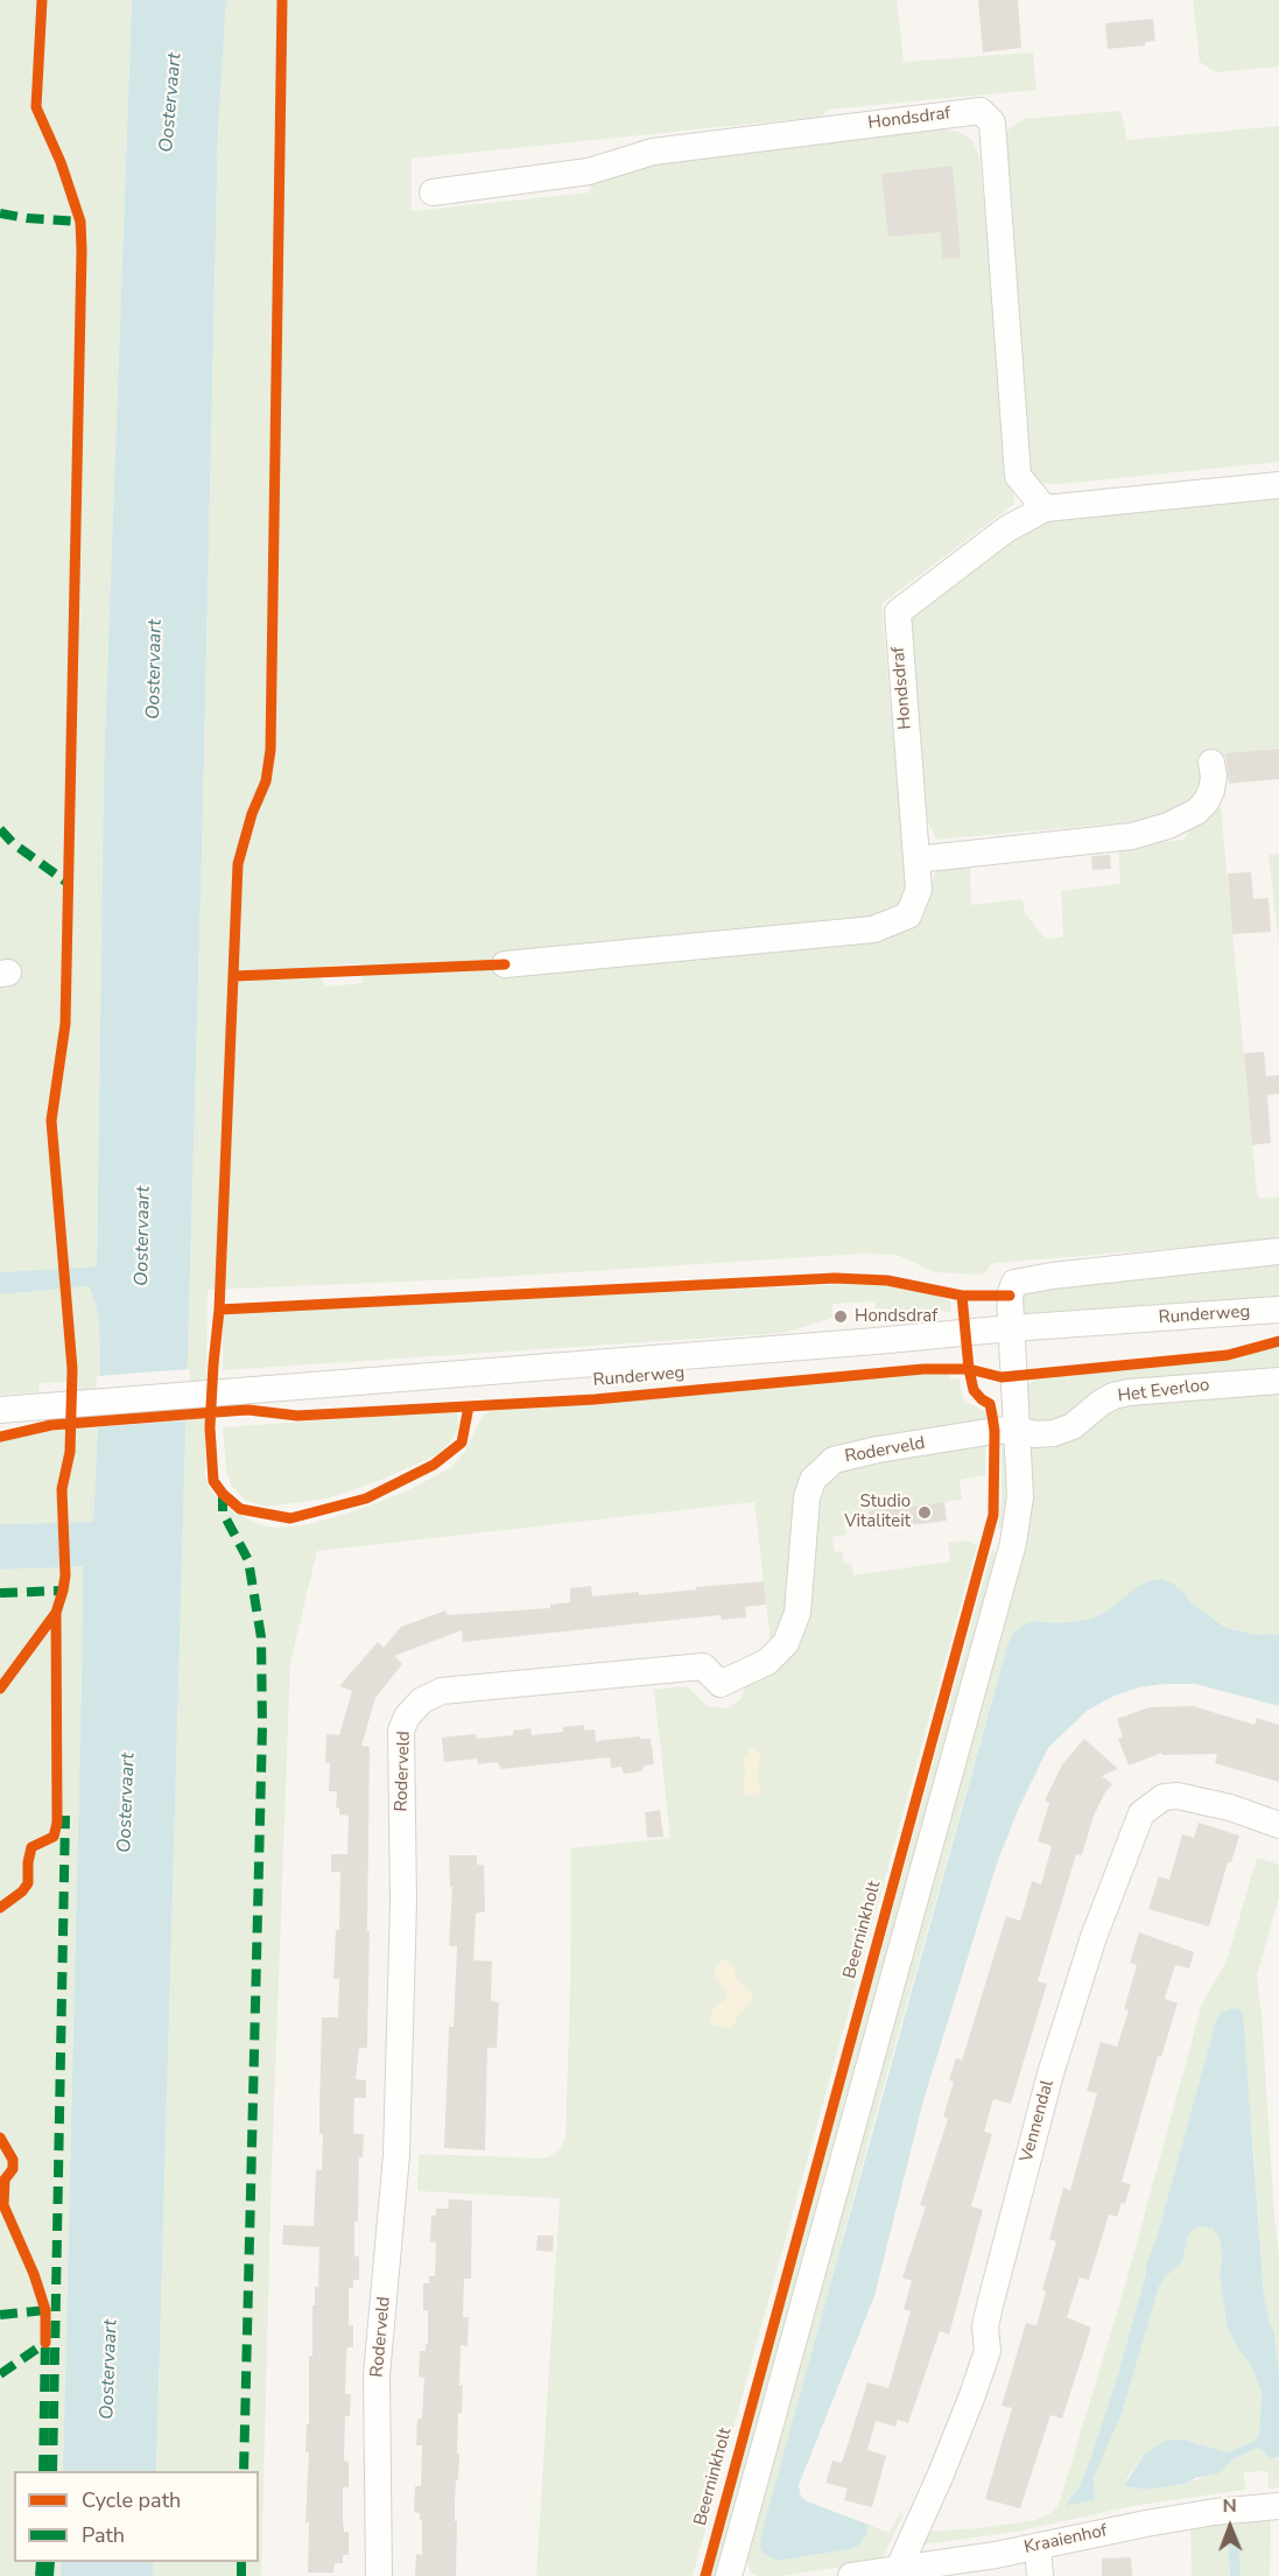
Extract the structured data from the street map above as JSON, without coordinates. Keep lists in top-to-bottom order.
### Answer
{
  "streets": {
    "street": [
      "Hondsdraf",
      "Runderweg",
      "Het Everloo",
      "Roderveld",
      "Vennendal",
      "Kraaienhof"
    ],
    "cycle path": ["Beerninkholt"]
  },
  "crossings": [
    ["Het Everloo", "Roderveld"],
    ["Vennendal", "Kraaienhof"]
  ],
  "water": ["Oostervaart"],
  "places": ["Hondsdraf", "Studio Vitaliteit"],
  "legend": ["Cycle path", "Path"],
  "north": "top"
}
